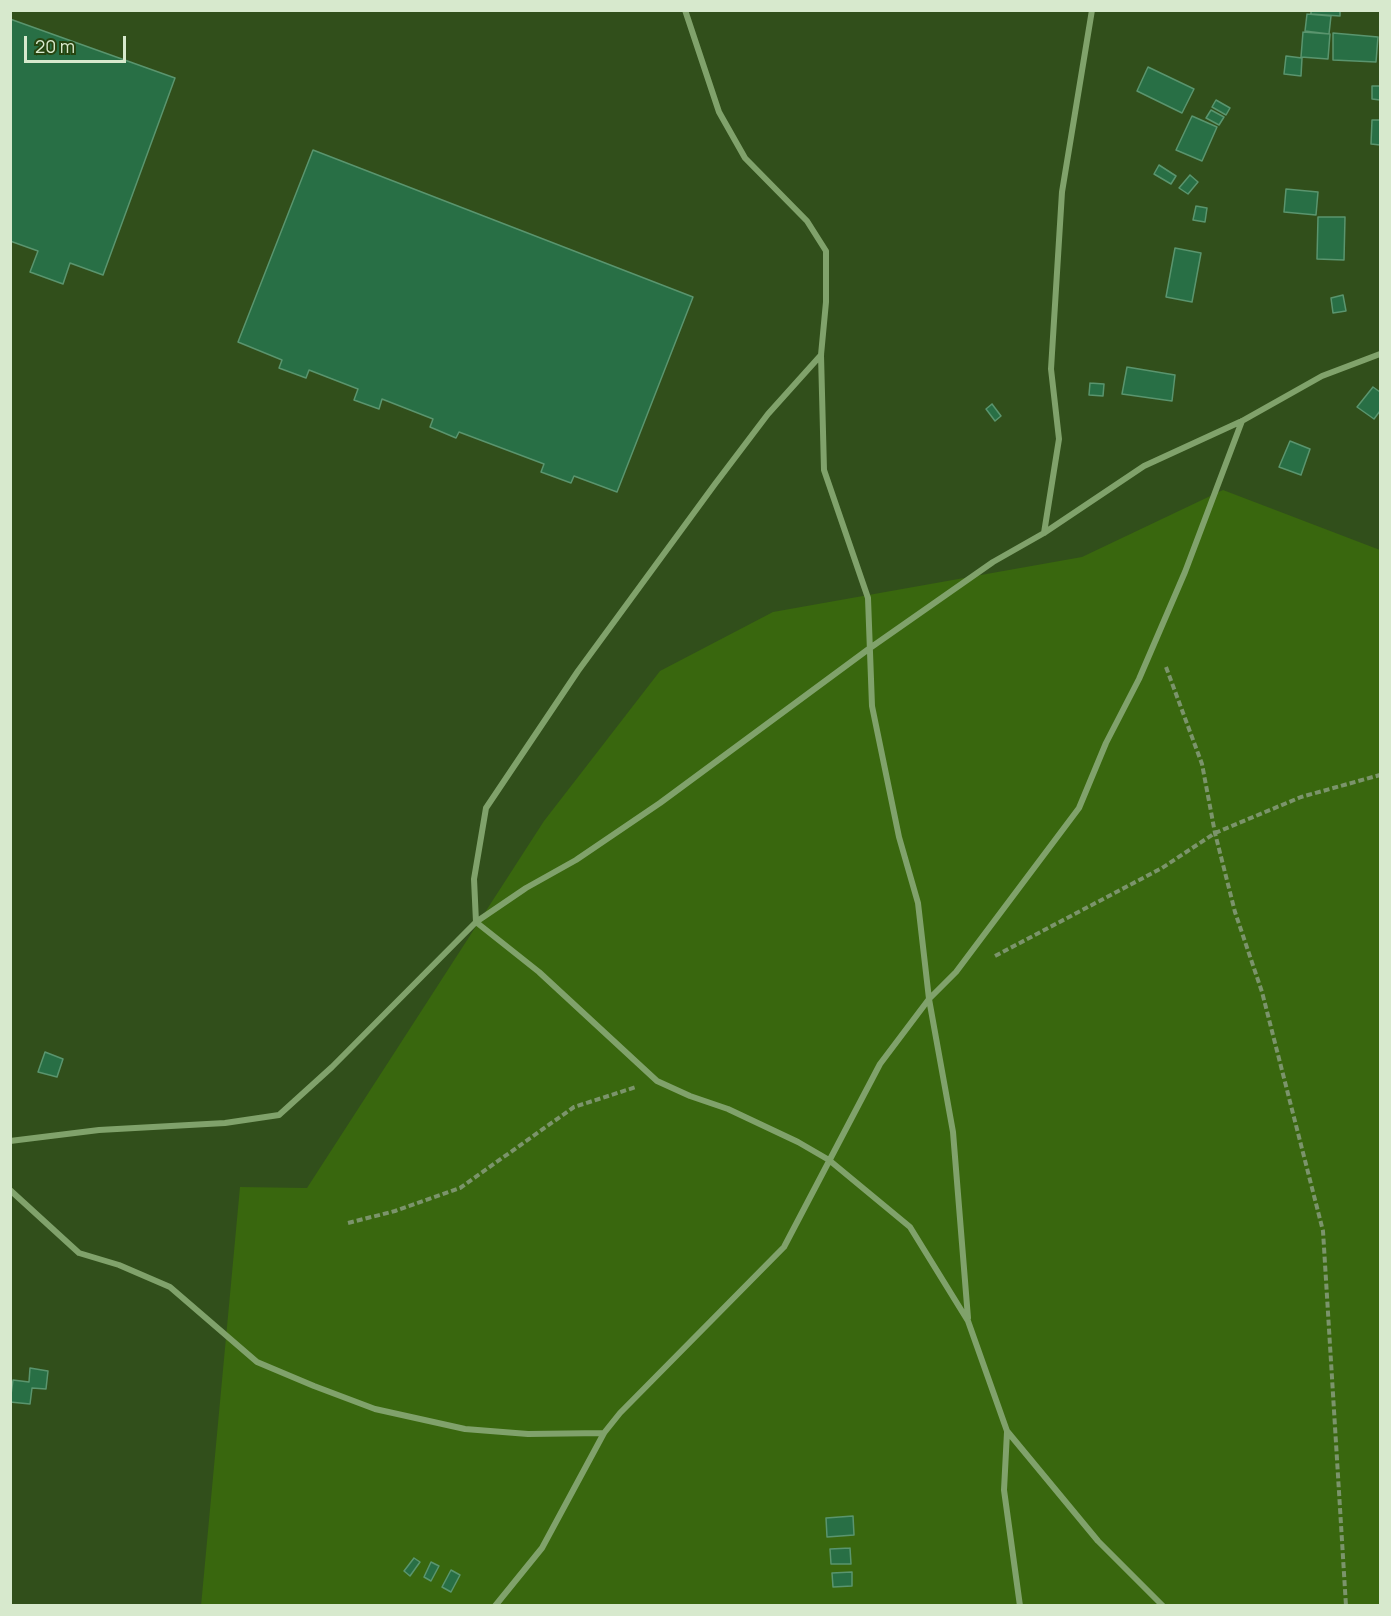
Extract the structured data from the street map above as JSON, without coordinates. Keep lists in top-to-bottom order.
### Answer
{
  "scale_bar": "20 m"
}
